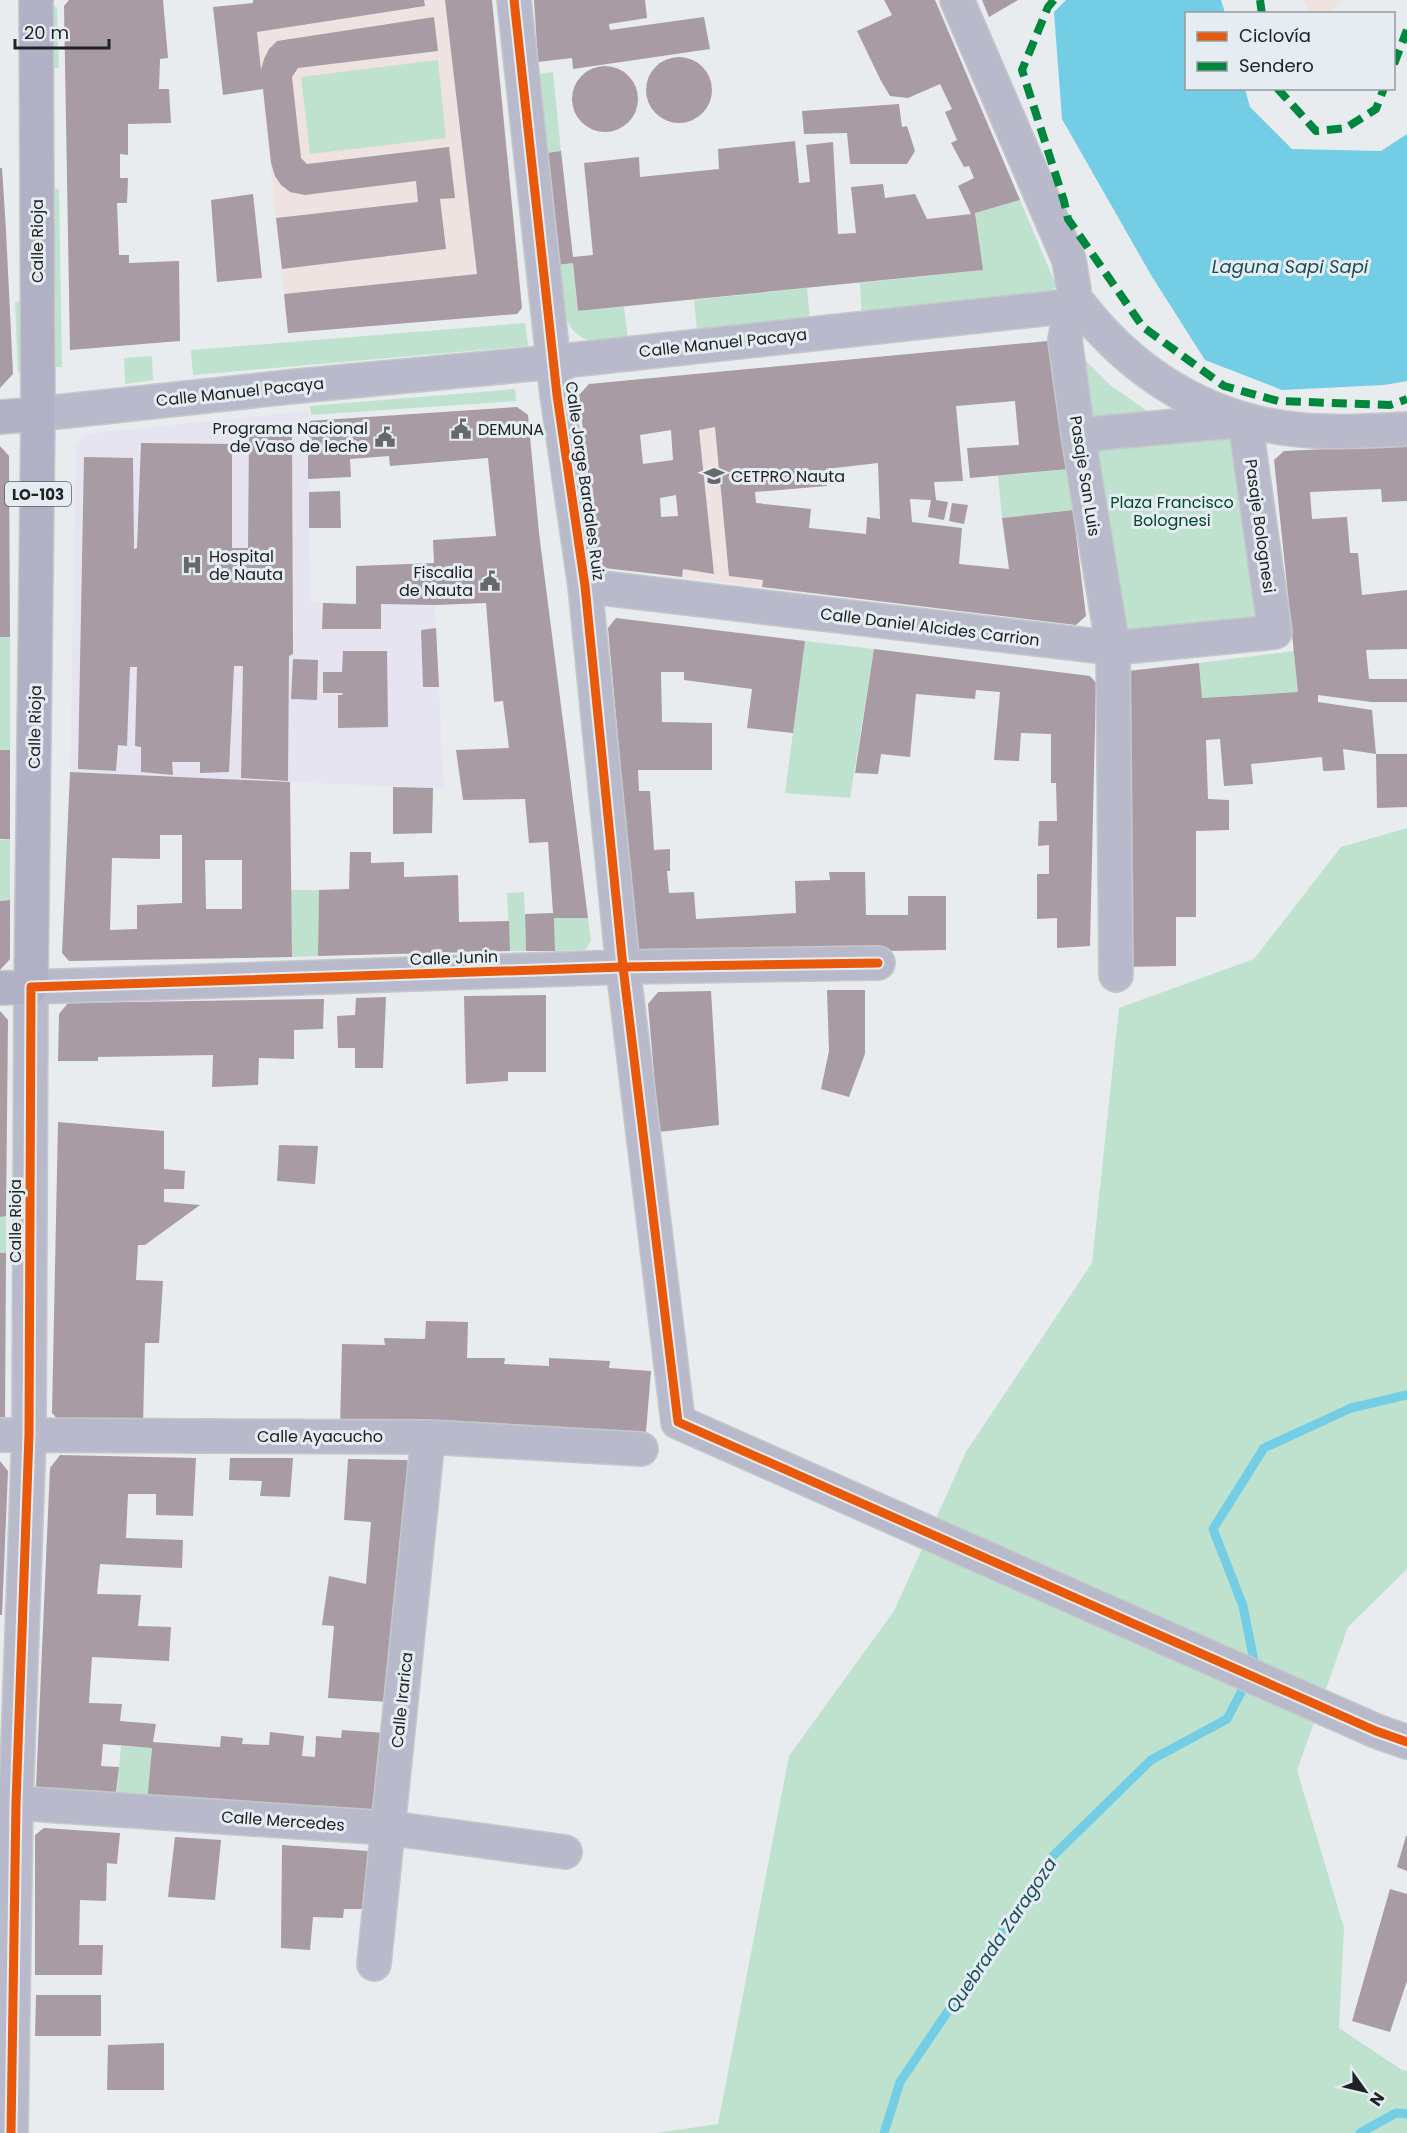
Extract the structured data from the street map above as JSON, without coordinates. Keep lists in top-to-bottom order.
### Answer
{
  "streets": {
    "main road": ["Calle Rioja", "Calle Manuel Pacaya", "LO-103"],
    "street": [
      "Pasaje San Luis",
      "Calle Jorge Bardales Ruiz",
      "Pasaje Bolognesi",
      "Calle Daniel Alcides Carrion",
      "Calle Junin",
      "Calle Ayacucho",
      "Calle Irarica",
      "Calle Mercedes"
    ]
  },
  "crossings": [
    ["Calle Rioja", "Calle Manuel Pacaya"],
    ["Calle Rioja", "Calle Junin"],
    ["Calle Rioja", "Calle Ayacucho"],
    ["Calle Rioja", "Calle Mercedes"],
    ["Calle Manuel Pacaya", "Pasaje San Luis"],
    ["Calle Manuel Pacaya", "Calle Jorge Bardales Ruiz"],
    ["Pasaje San Luis", "Calle Daniel Alcides Carrion"],
    ["Calle Jorge Bardales Ruiz", "Calle Daniel Alcides Carrion"],
    ["Calle Jorge Bardales Ruiz", "Calle Junin"],
    ["Pasaje Bolognesi", "Calle Daniel Alcides Carrion"],
    ["Calle Ayacucho", "Calle Irarica"],
    ["Calle Irarica", "Calle Mercedes"]
  ],
  "water": ["Laguna Sapi Sapi", "Quebrada Zaragoza"],
  "parks": ["Plaza Francisco Bolognesi"],
  "places": {
    "public building": ["DEMUNA", "Programa Nacional de Vaso de leche", "Fiscalia de Nauta"],
    "school or university": ["CETPRO Nauta"],
    "hospital": ["Hospital de Nauta"]
  },
  "legend": ["Ciclovía", "Sendero"],
  "scale_bar": "20 m",
  "north": "bottom right"
}
